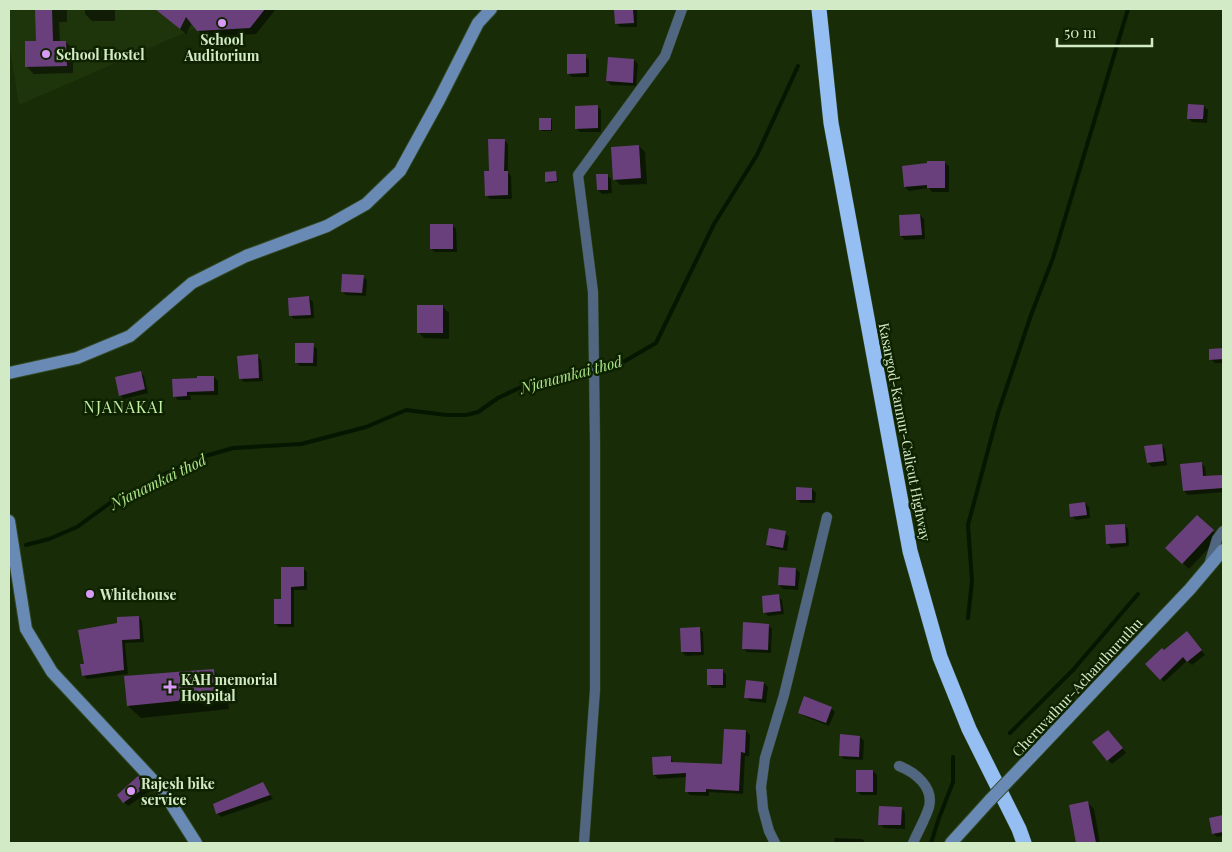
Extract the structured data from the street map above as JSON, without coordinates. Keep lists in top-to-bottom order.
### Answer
{
  "streets": {
    "highway": ["Kasargod-Kannur-Calicut Highway"],
    "main road": ["Cheruvathur-Achanthuruthu"]
  },
  "districts": ["NJANAKAI"],
  "water": ["Njanamkai thod"],
  "places": {
    "other": [
      "School Auditorium",
      "School Hostel",
      "Whitehouse",
      "Rajesh bike service"
    ],
    "health": ["KAH memorial Hospital"]
  },
  "scale_bar": "50 m"
}
